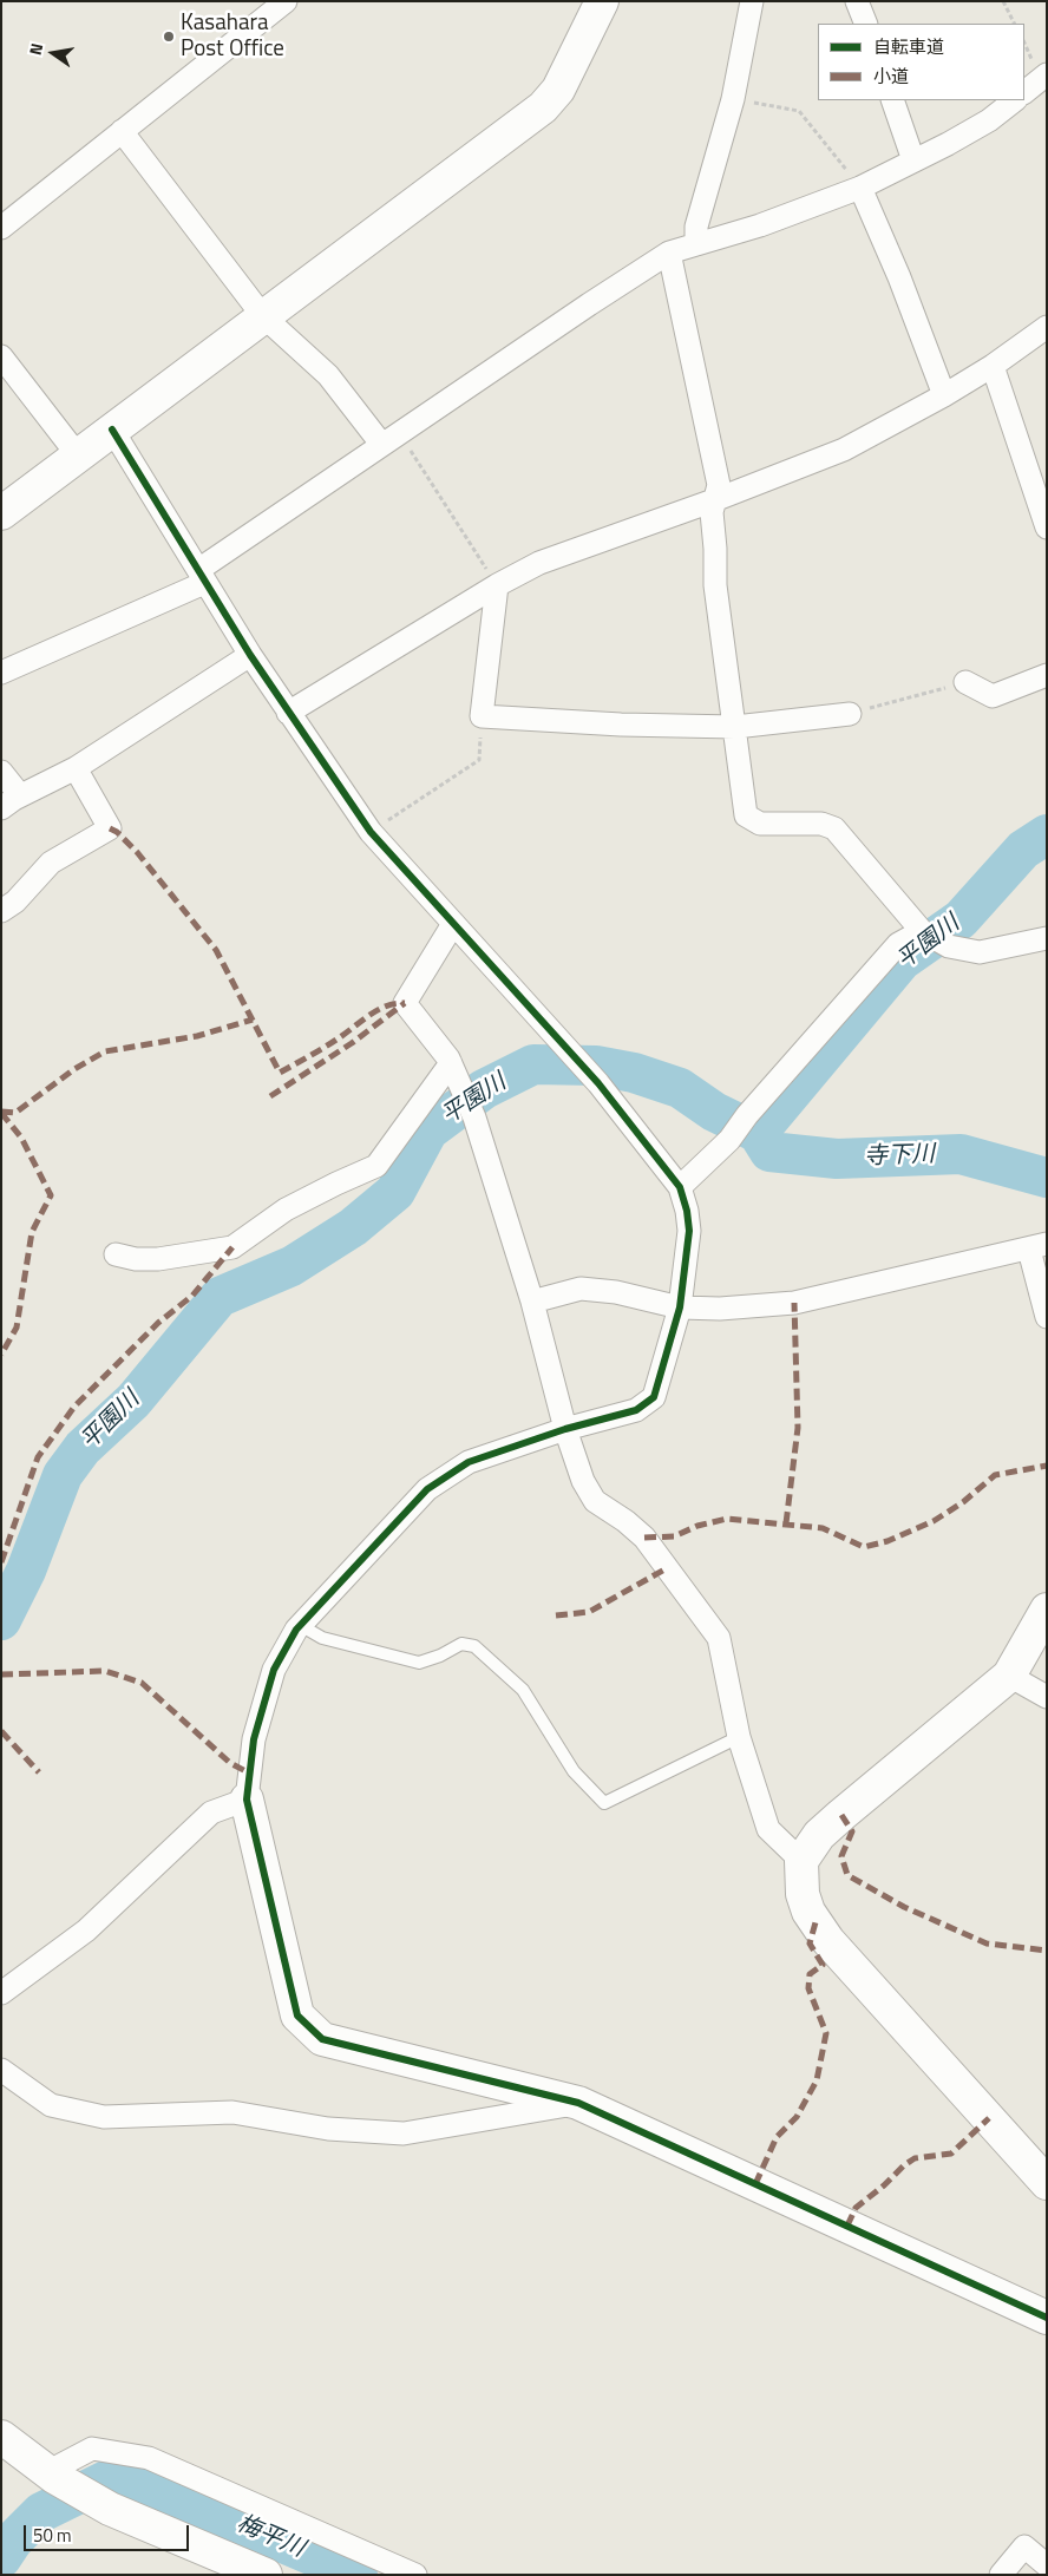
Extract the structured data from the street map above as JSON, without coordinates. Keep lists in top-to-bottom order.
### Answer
{
  "water": ["平園川", "寺下川", "梅平川"],
  "places": ["Kasahara Post Office"],
  "legend": ["自転車道", "小道"],
  "scale_bar": "50 m",
  "north": "left"
}
